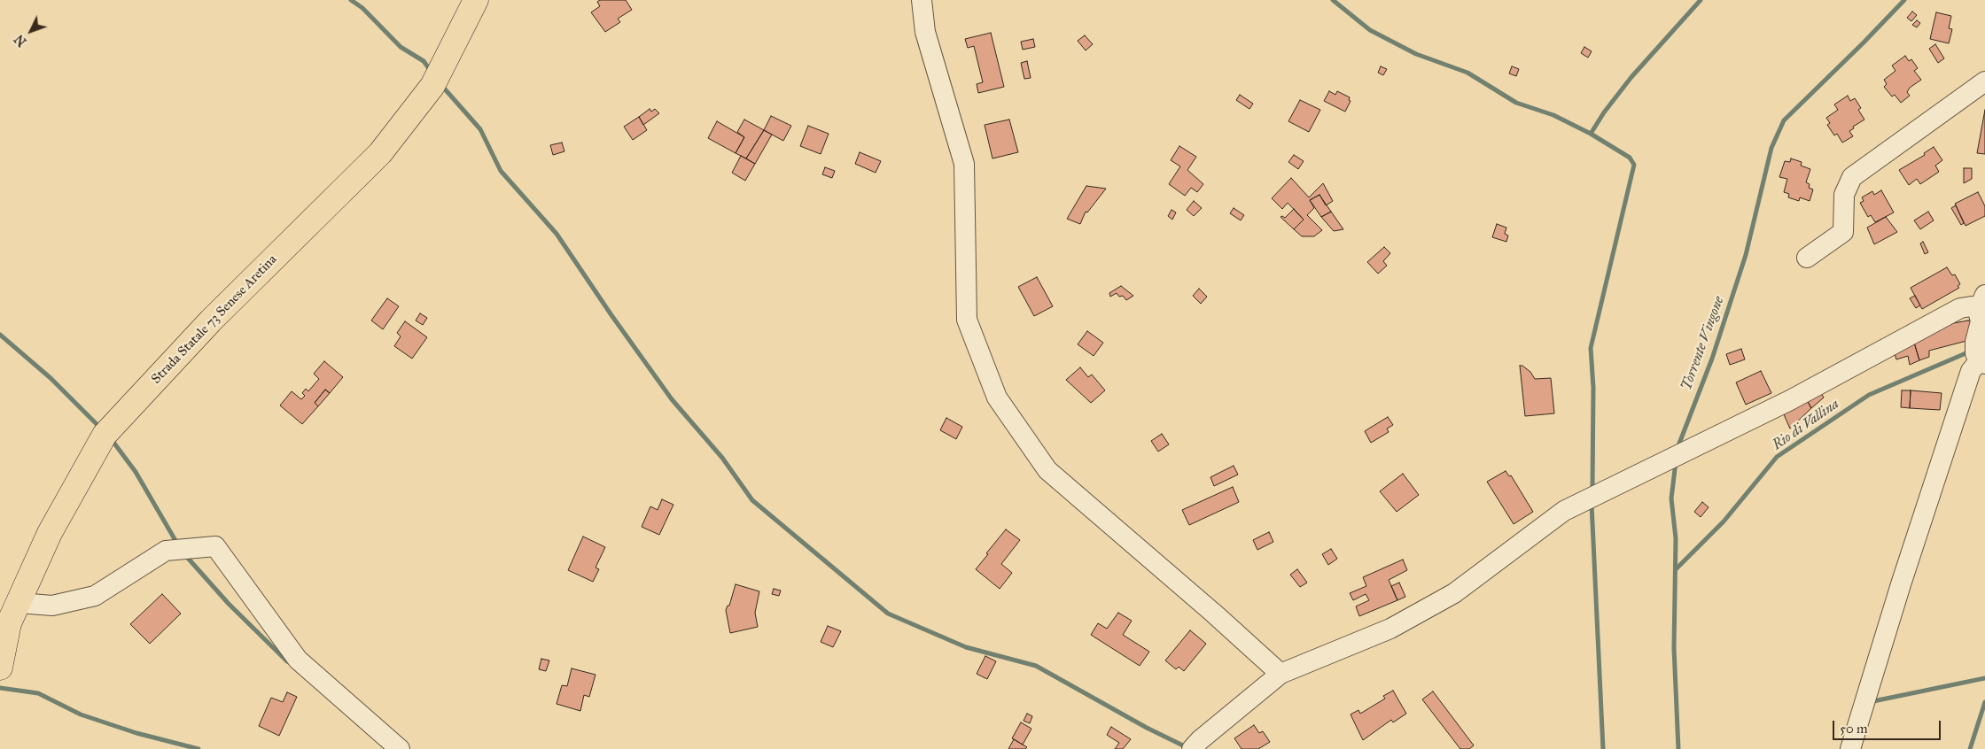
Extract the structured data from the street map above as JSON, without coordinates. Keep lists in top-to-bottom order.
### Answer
{
  "streets": {
    "main road": ["Strada Statale 73 Senese Aretina"]
  },
  "water": ["Torrente Vingone", "Rio di Vallina"],
  "scale_bar": "50 m",
  "north": "bottom left"
}
